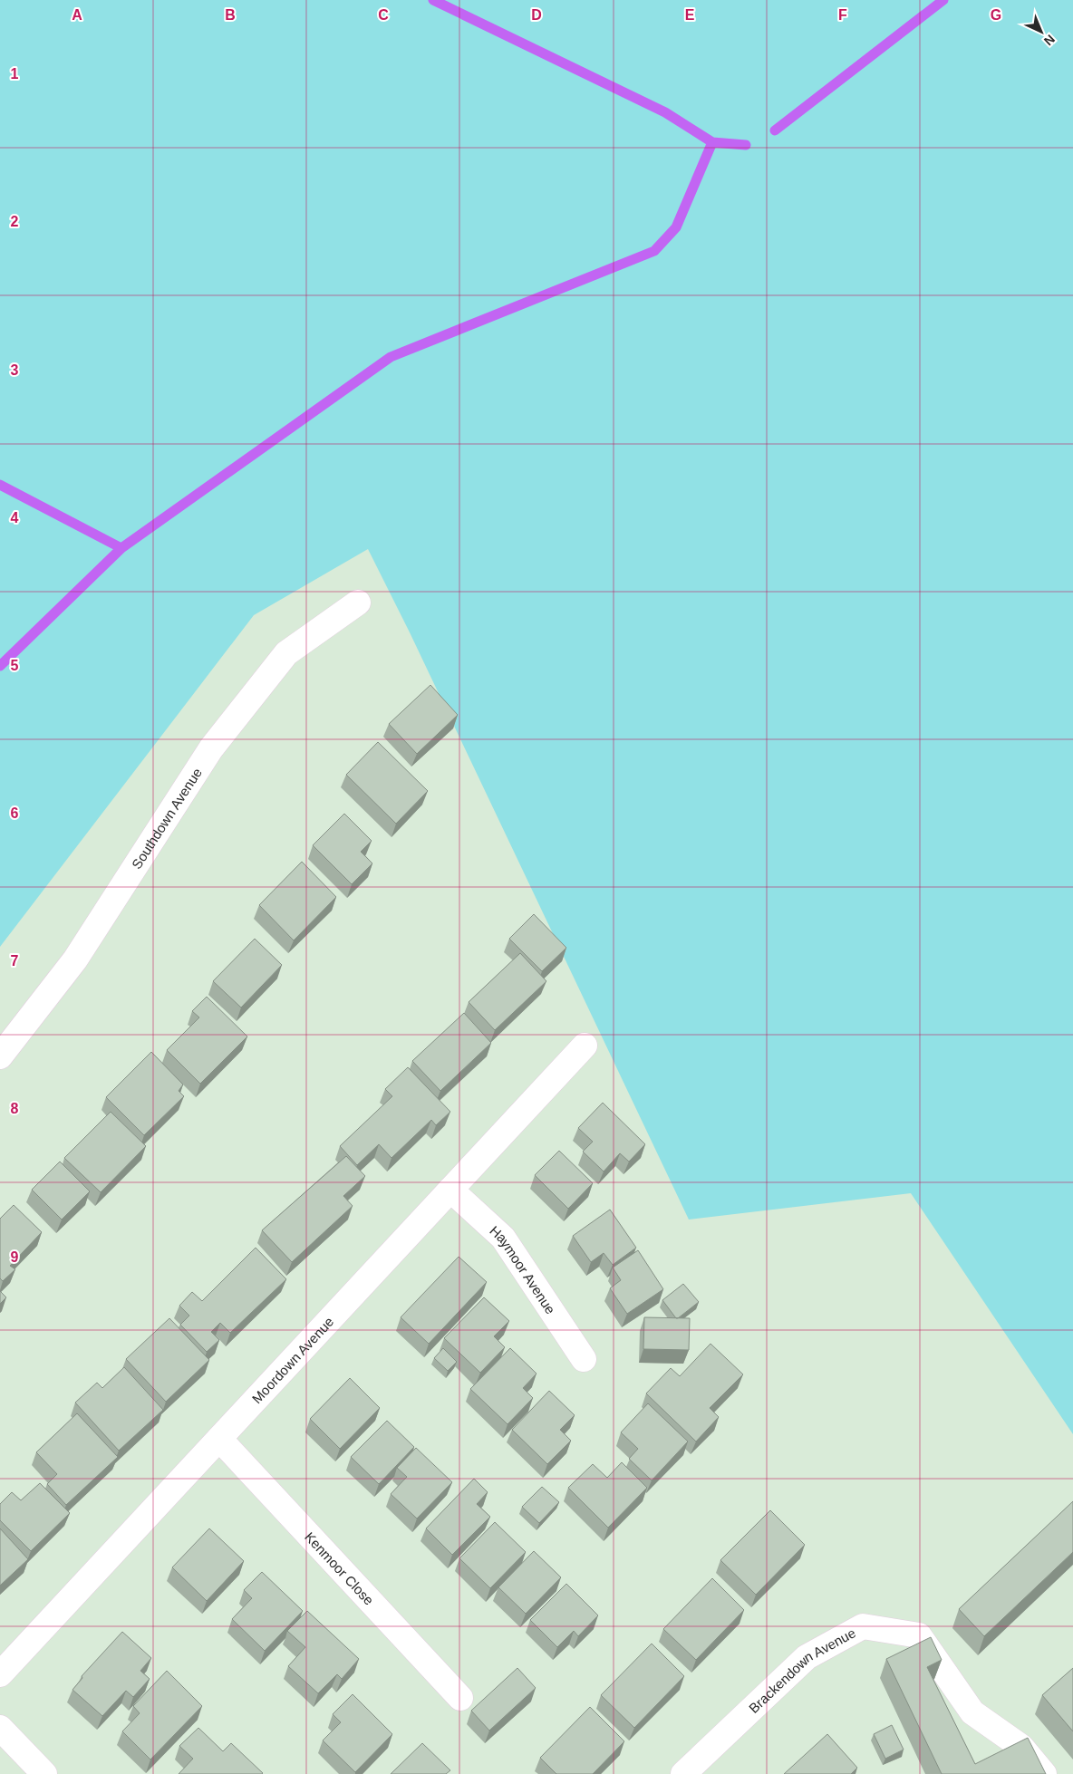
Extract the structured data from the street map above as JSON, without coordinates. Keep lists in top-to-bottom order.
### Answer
{
  "streets": {
    "street": [
      "Southdown Avenue",
      "Haymoor Avenue",
      "Moordown Avenue",
      "Kenmoor Close",
      "Brackendown Avenue"
    ]
  },
  "crossings": [
    ["Haymoor Avenue", "Moordown Avenue"],
    ["Moordown Avenue", "Kenmoor Close"]
  ],
  "north": "bottom right",
  "grid": {
    "columns": [
      "A",
      "B",
      "C",
      "D",
      "E",
      "F",
      "G"
    ],
    "rows": [
      "1",
      "2",
      "3",
      "4",
      "5",
      "6",
      "7",
      "8",
      "9"
    ]
  }
}
